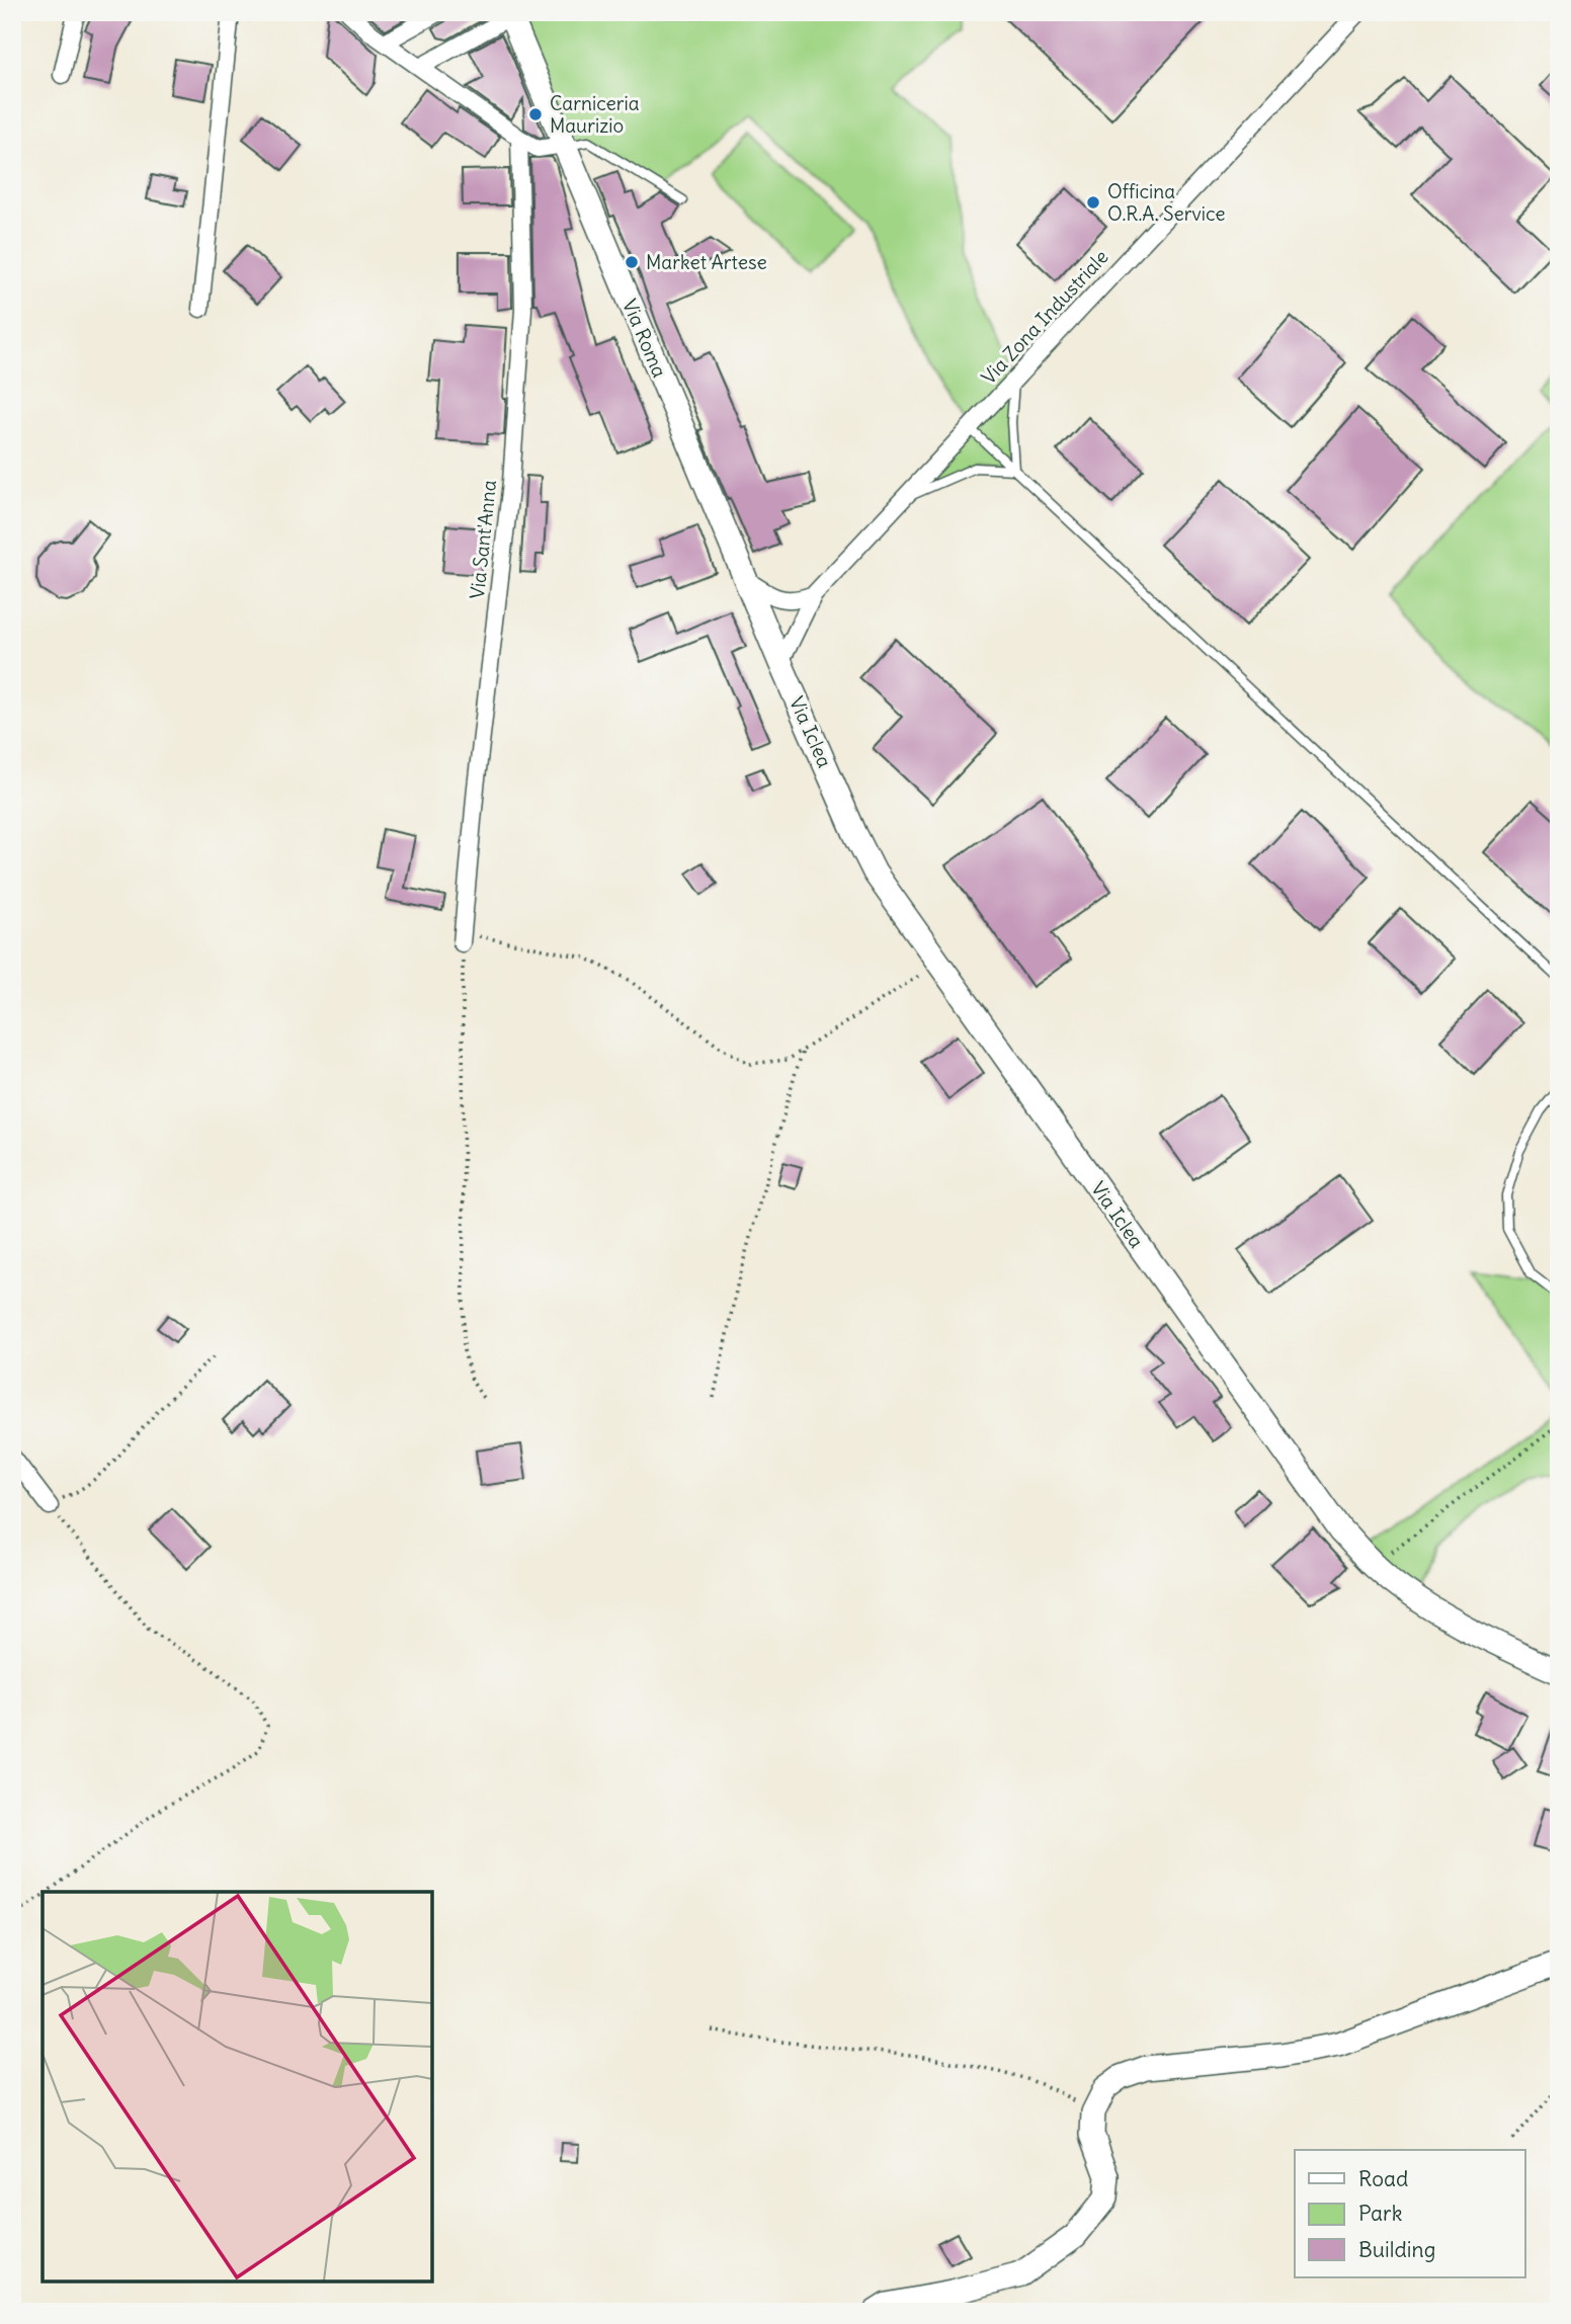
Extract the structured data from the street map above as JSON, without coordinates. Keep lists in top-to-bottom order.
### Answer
{
  "streets": {
    "street": [
      "Via Zona Industriale",
      "Via Roma",
      "Via Sant'Anna",
      "Via Iclea"
    ]
  },
  "crossings": [
    ["Via Zona Industriale", "Via Roma"],
    ["Via Zona Industriale", "Via Iclea"],
    ["Via Roma", "Via Iclea"]
  ],
  "places": ["Carniceria Maurizio", "Officina O.R.A. Service", "Market Artese"],
  "legend": ["Road", "Park", "Building"]
}
